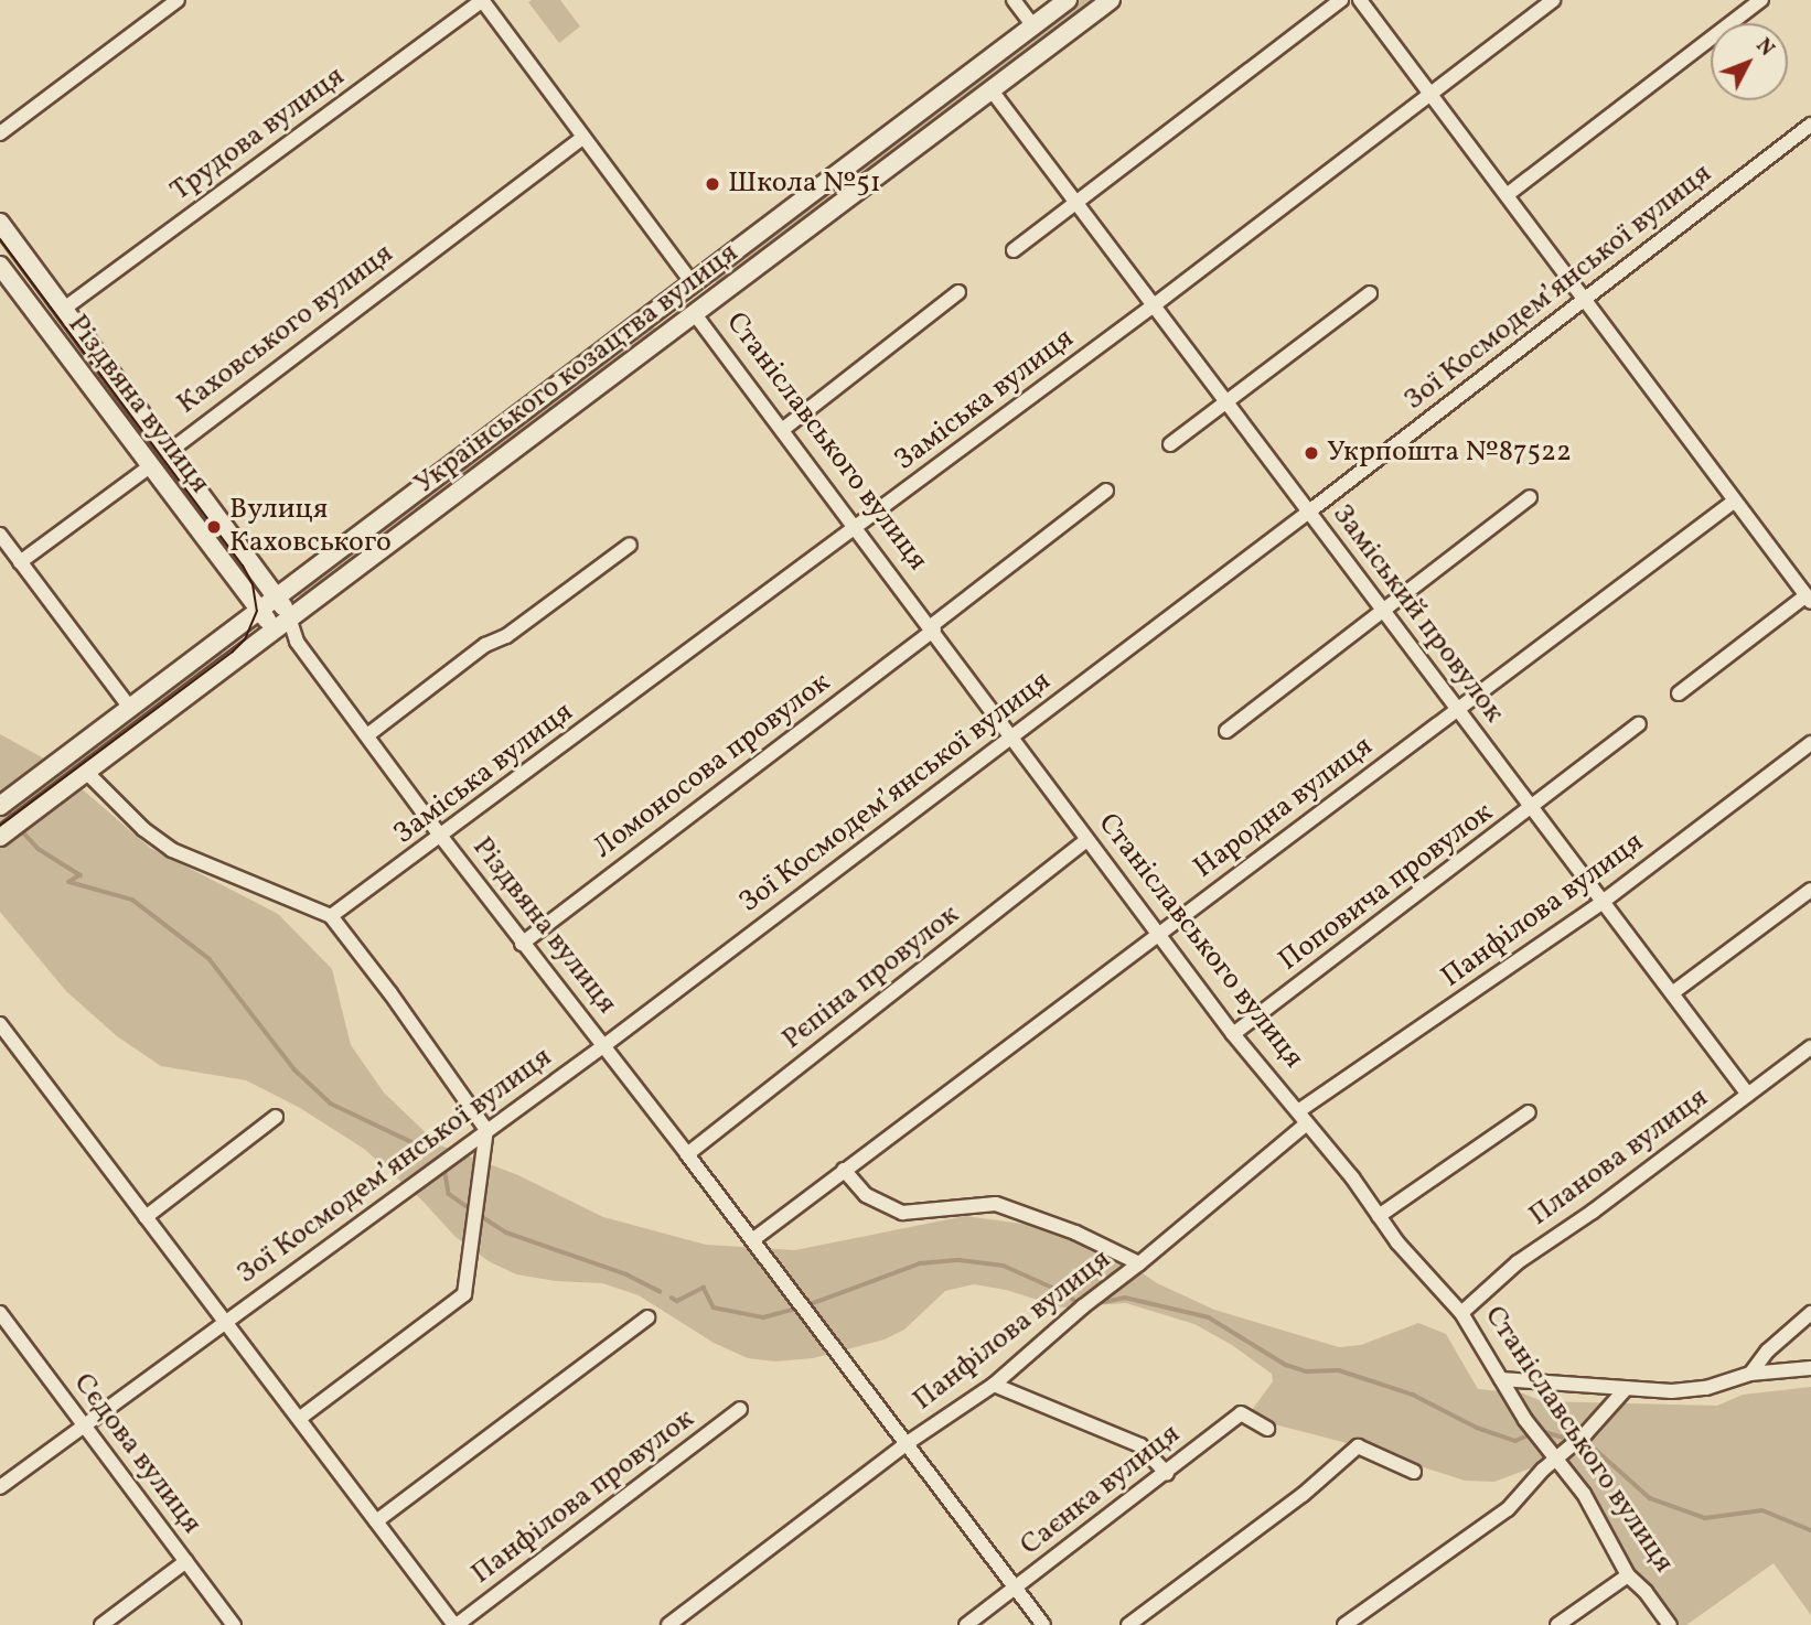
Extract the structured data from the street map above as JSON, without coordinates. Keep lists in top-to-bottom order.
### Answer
{
  "streets": {
    "street": [
      "Трудова вулиця",
      "Зої Космодем’янської вулиця",
      "Каховського вулиця",
      "Українського козацтва вулиця",
      "Заміська вулиця",
      "Різдвяна вулиця",
      "Станіславського вулиця",
      "Заміський провулок",
      "Ломоносова провулок",
      "Народна вулиця",
      "Поповича провулок",
      "Панфілова вулиця",
      "Рєпіна провулок",
      "Планова вулиця",
      "Сєдова вулиця",
      "Саєнка вулиця",
      "Панфілова провулок"
    ]
  },
  "crossings": [
    ["Трудова вулиця", "Різдвяна вулиця"],
    ["Трудова вулиця", "Станіславського вулиця"],
    ["Зої Космодем’янської вулиця", "Різдвяна вулиця"],
    ["Зої Космодем’янської вулиця", "Станіславського вулиця"],
    ["Зої Космодем’янської вулиця", "Заміський провулок"],
    ["Зої Космодем’янської вулиця", "Сєдова вулиця"],
    ["Каховського вулиця", "Різдвяна вулиця"],
    ["Каховського вулиця", "Станіславського вулиця"],
    ["Українського козацтва вулиця", "Різдвяна вулиця"],
    ["Українського козацтва вулиця", "Станіславського вулиця"],
    ["Українського козацтва вулиця", "Заміський провулок"],
    ["Заміська вулиця", "Різдвяна вулиця"],
    ["Заміська вулиця", "Станіславського вулиця"],
    ["Заміська вулиця", "Заміський провулок"],
    ["Різдвяна вулиця", "Ломоносова провулок"],
    ["Різдвяна вулиця", "Народна вулиця"],
    ["Різдвяна вулиця", "Панфілова вулиця"],
    ["Різдвяна вулиця", "Рєпіна провулок"],
    ["Різдвяна вулиця", "Саєнка вулиця"],
    ["Станіславського вулиця", "Ломоносова провулок"],
    ["Станіславського вулиця", "Народна вулиця"],
    ["Станіславського вулиця", "Поповича провулок"],
    ["Станіславського вулиця", "Панфілова вулиця"],
    ["Станіславського вулиця", "Рєпіна провулок"],
    ["Станіславського вулиця", "Планова вулиця"],
    ["Заміський провулок", "Народна вулиця"],
    ["Заміський провулок", "Поповича провулок"],
    ["Заміський провулок", "Панфілова вулиця"],
    ["Заміський провулок", "Планова вулиця"]
  ],
  "places": ["Школа №51", "Укрпошта №87522", "Вулиця Каховського"],
  "north": "top right"
}
